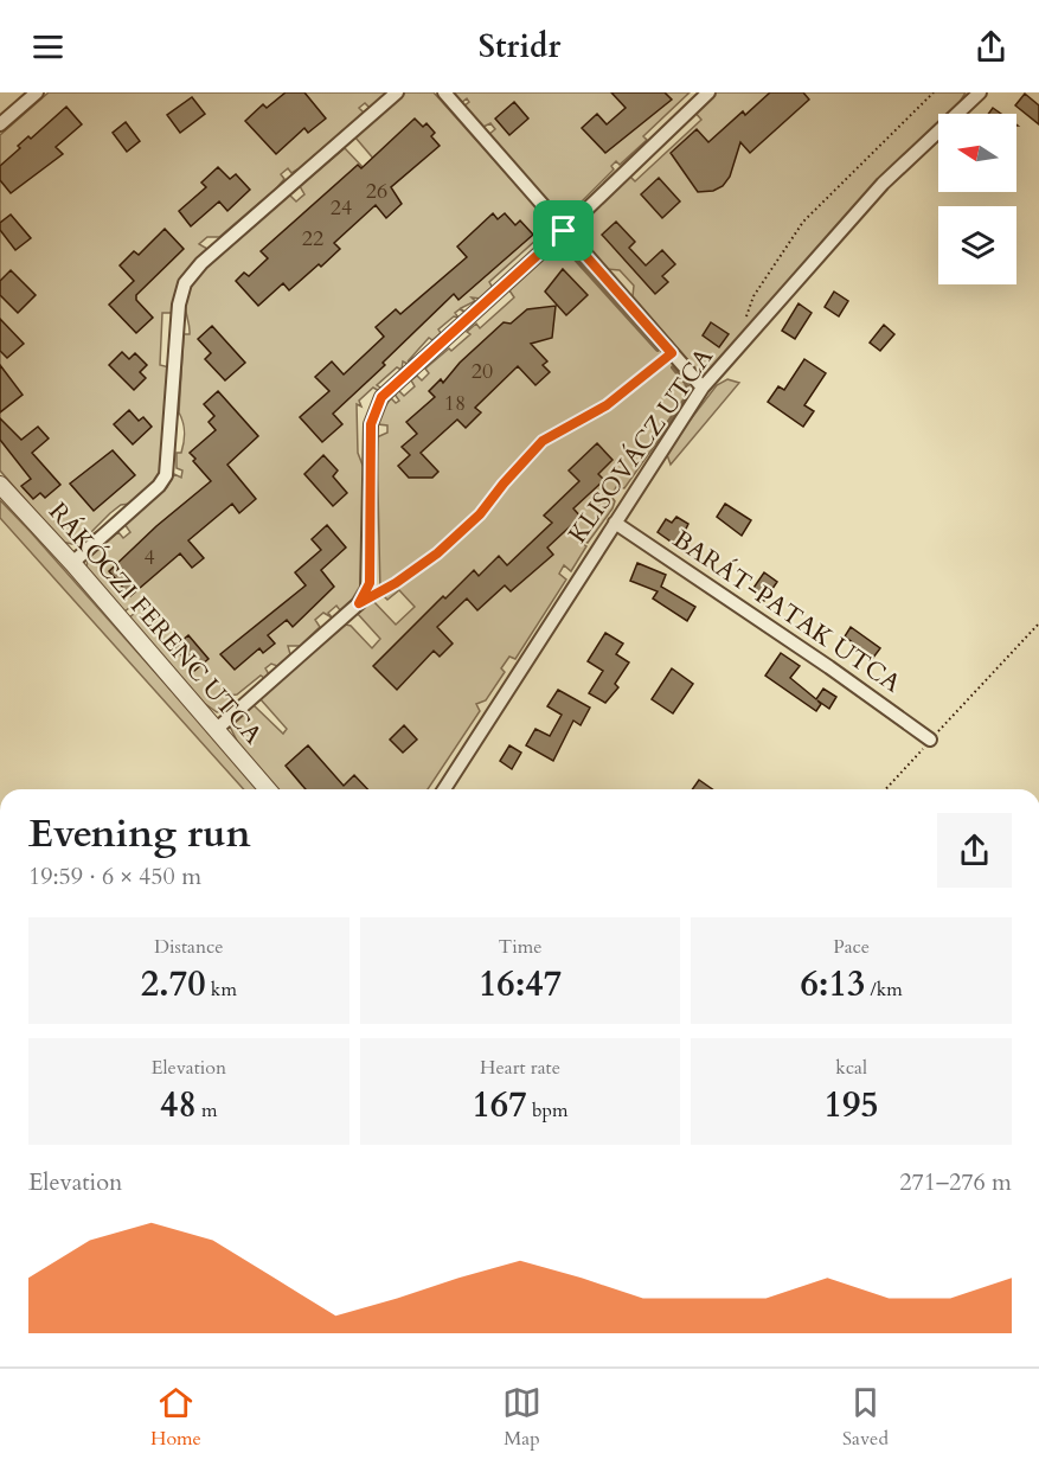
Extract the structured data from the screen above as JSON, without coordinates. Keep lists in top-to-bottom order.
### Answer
{
  "streets": {
    "street": ["KLISOVÁCZ UTCA", "BARÁT-PATAK UTCA", "RÁKÓCZI FERENC UTCA"]
  },
  "crossings": [
    ["KLISOVÁCZ UTCA", "BARÁT-PATAK UTCA"]
  ],
  "house_numbers": [
    "26",
    "24",
    "22",
    "20",
    "18",
    "4"
  ],
  "north": "left",
  "page": {
    "header": "Stridr",
    "heading": ["Evening run", "19:59 · 6 × 450 m"],
    "stats": [
      ["Distance", "2.70 km"],
      ["Time", "16:47"],
      ["Pace", "6:13 /km"],
      ["Elevation", "48 m"],
      ["Heart rate", "167 bpm"],
      ["kcal", "195"]
    ],
    "chart": ["Elevation", "271–276 m"],
    "tabs": ["Home", "Map", "Saved"]
  }
}
